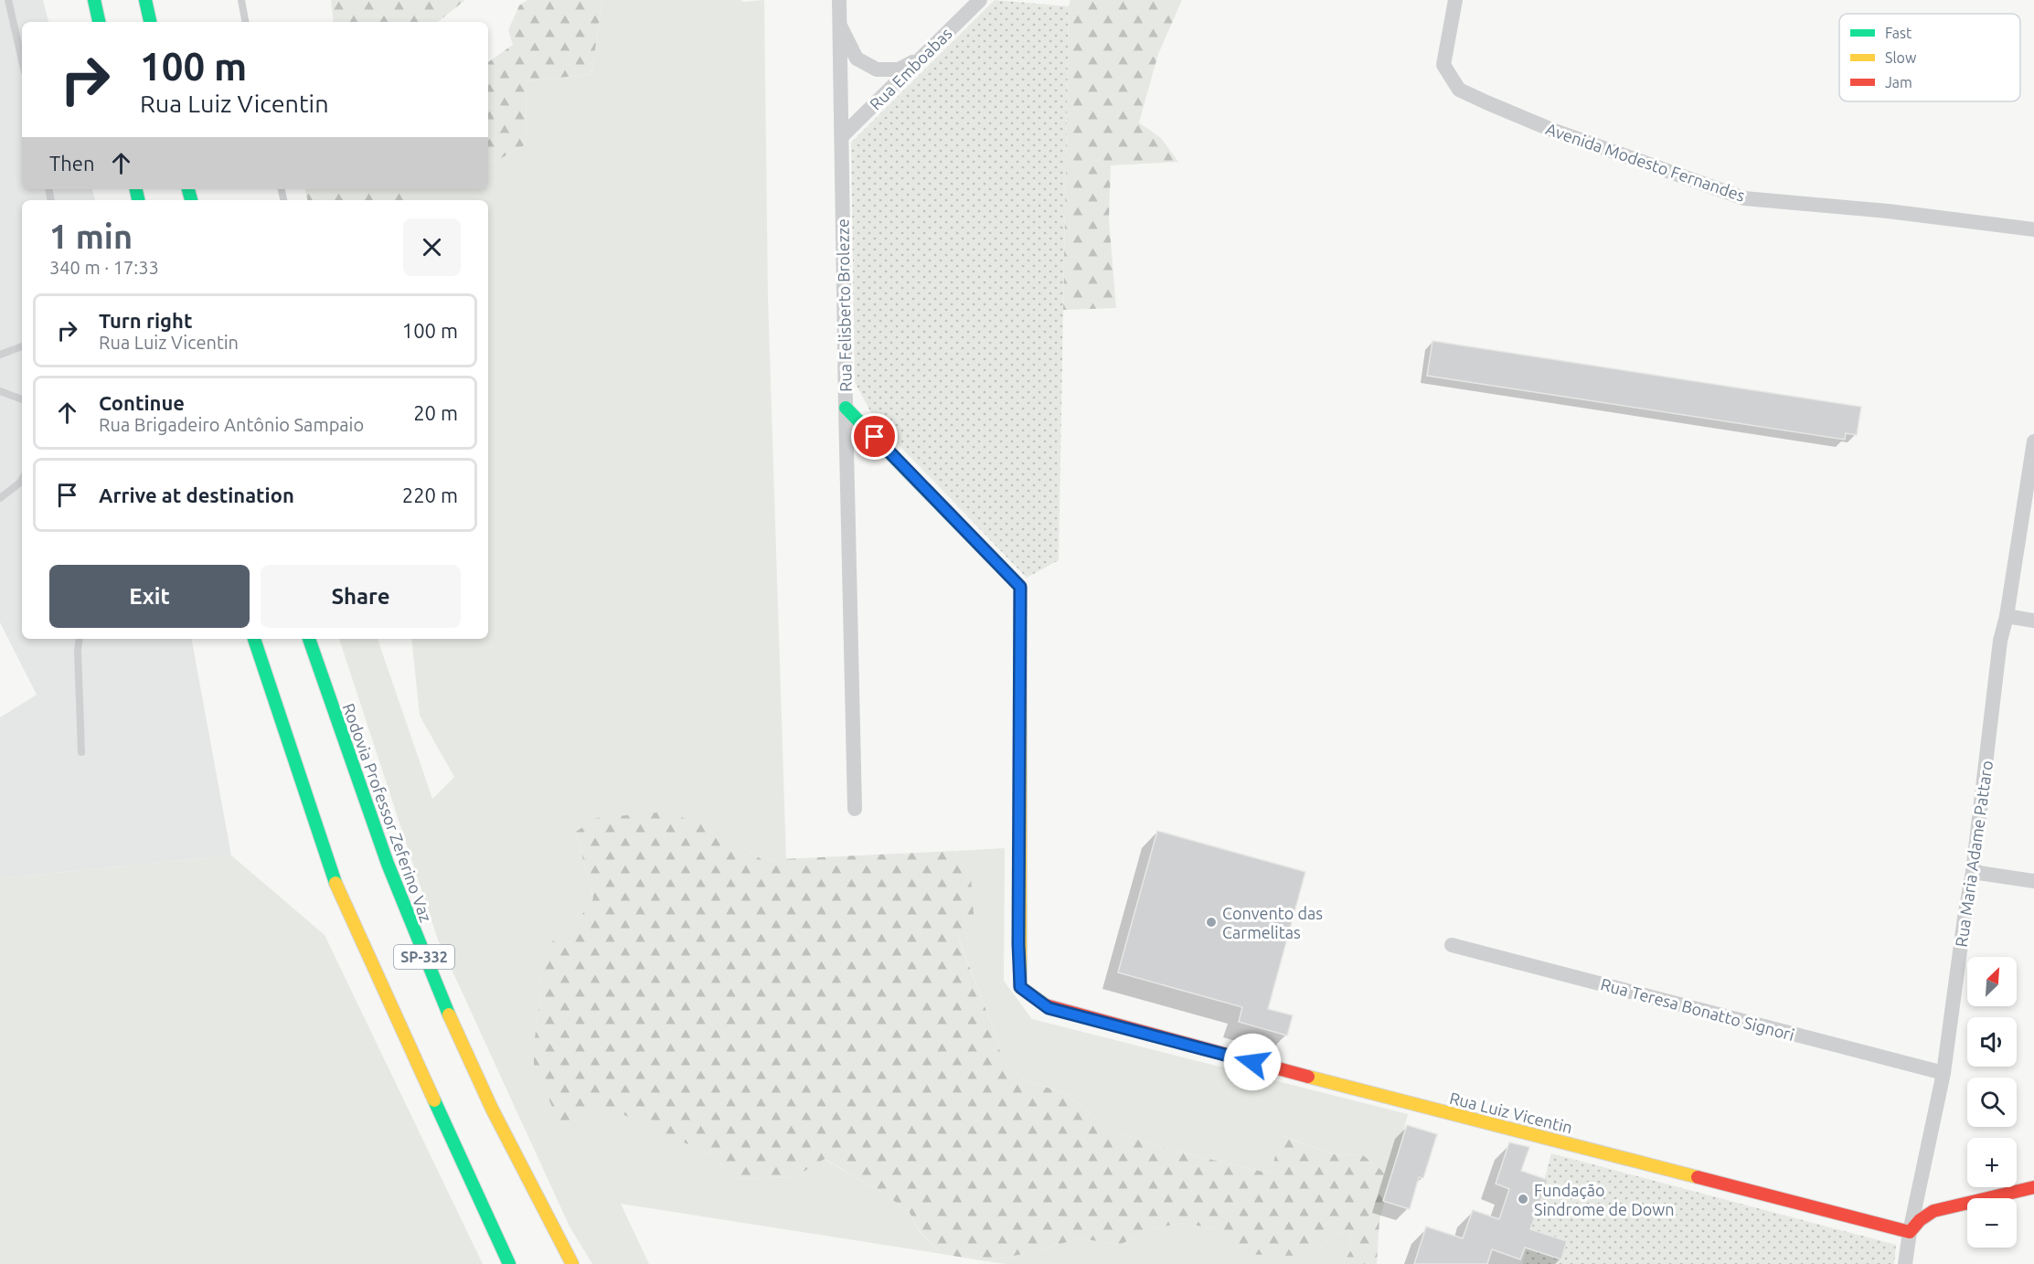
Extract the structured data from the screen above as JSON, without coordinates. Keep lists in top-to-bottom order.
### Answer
{
  "streets": {
    "main road": ["Rodovia Professor Zeferino Vaz", "SP-332", "Rua Luiz Vicentin"],
    "street": [
      "Rua Emboabas",
      "Avenida Modesto Fernandes",
      "Rua Felisberto Brolezze",
      "Rua Maria Adame Pattaro",
      "Rua Teresa Bonatto Signori"
    ]
  },
  "crossings": [
    ["Rua Emboabas", "Rua Felisberto Brolezze"],
    ["Rua Felisberto Brolezze", "Rua Luiz Vicentin"],
    ["Rua Maria Adame Pattaro", "Rua Teresa Bonatto Signori"],
    ["Rua Maria Adame Pattaro", "Rua Luiz Vicentin"]
  ],
  "places": ["Convento das Carmelitas", "Fundação Sindrome de Down"],
  "legend": ["Fast", "Slow", "Jam"],
  "north": "top right",
  "page": {
    "turn": ["100 m", "Rua Luiz Vicentin"],
    "then": "Then",
    "heading": ["1 min", "340 m · 17:33"],
    "list": [
      {
        "name": "Turn right",
        "note": "Rua Luiz Vicentin",
        "value": "100 m"
      },
      {
        "name": "Continue",
        "note": "Rua Brigadeiro Antônio Sampaio",
        "value": "20 m"
      },
      {
        "name": "Arrive at destination",
        "value": "220 m"
      }
    ],
    "buttons": ["Exit", "Share"],
    "map_buttons": ["+", "−"]
  }
}
